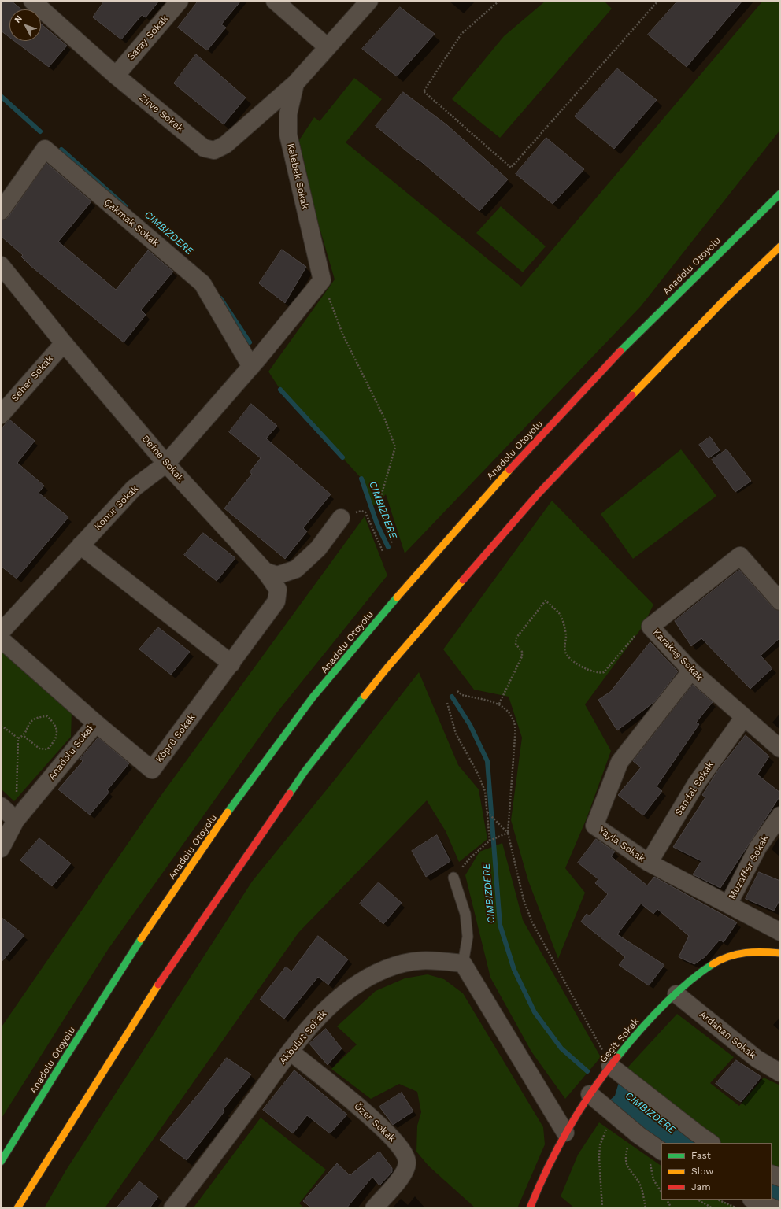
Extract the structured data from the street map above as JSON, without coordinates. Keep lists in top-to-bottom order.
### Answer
{
  "streets": {
    "main road": ["Anadolu Otoyolu", "Geçit Sokak"],
    "street": [
      "Saray Sokak",
      "Zirve Sokak",
      "Kelebek Sokak",
      "Çakmak Sokak",
      "Seher Sokak",
      "Defne Sokak",
      "Konur Sokak",
      "Karakaş Sokak",
      "Köprü Sokak",
      "Anadolu Sokak",
      "Sandal Sokak",
      "Yayla Sokak",
      "Muzaffer Sokak",
      "Ardahan Sokak",
      "Akbulut Sokak",
      "Özer Sokak"
    ]
  },
  "crossings": [
    ["Saray Sokak", "Zirve Sokak"],
    ["Zirve Sokak", "Kelebek Sokak"],
    ["Çakmak Sokak", "Konur Sokak"],
    ["Seher Sokak", "Defne Sokak"],
    ["Defne Sokak", "Konur Sokak"],
    ["Defne Sokak", "Köprü Sokak"],
    ["Karakaş Sokak", "Sandal Sokak"],
    ["Karakaş Sokak", "Yayla Sokak"],
    ["Köprü Sokak", "Anadolu Sokak"],
    ["Sandal Sokak", "Yayla Sokak"],
    ["Yayla Sokak", "Muzaffer Sokak"],
    ["Ardahan Sokak", "Geçit Sokak"],
    ["Akbulut Sokak", "Özer Sokak"]
  ],
  "water": ["CIMBIZDERE"],
  "legend": ["Fast", "Slow", "Jam"],
  "north": "top left"
}
